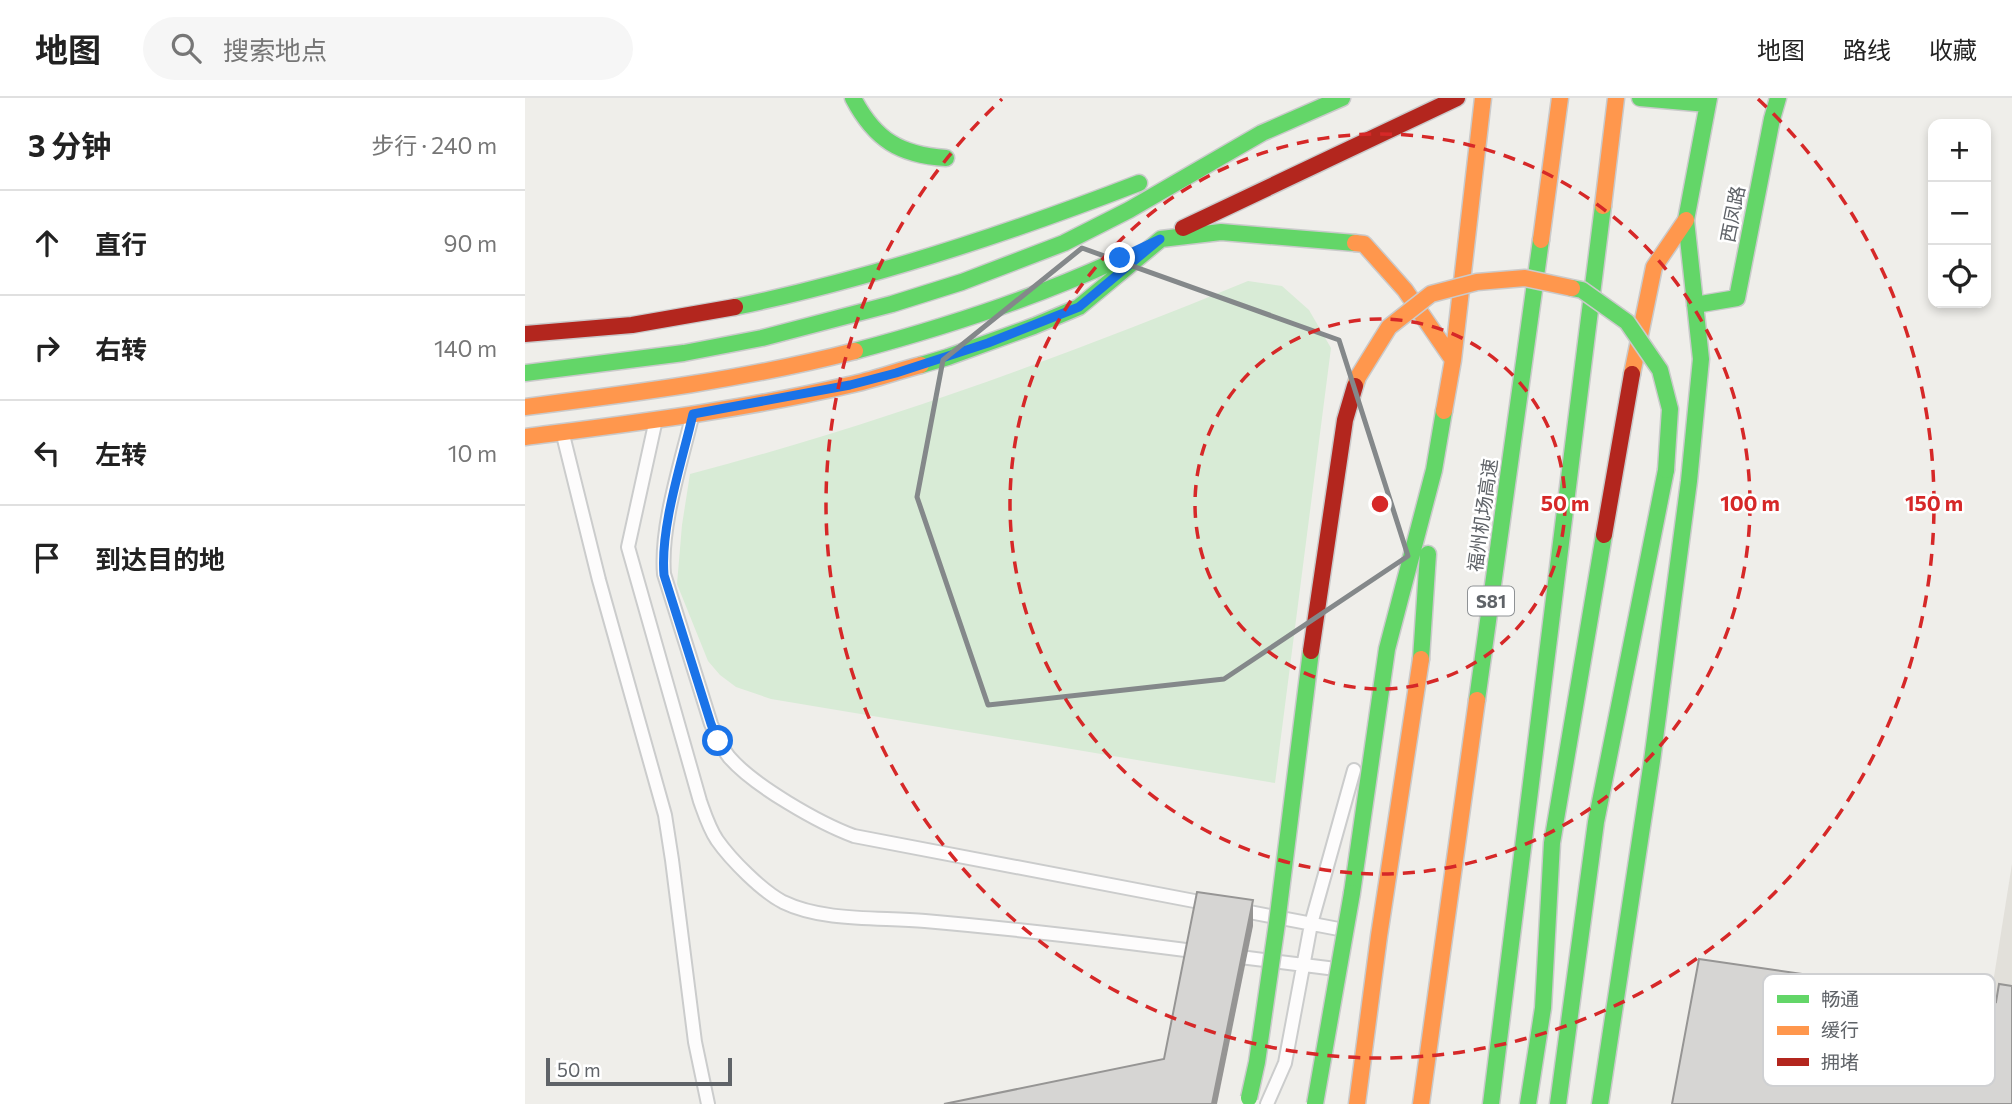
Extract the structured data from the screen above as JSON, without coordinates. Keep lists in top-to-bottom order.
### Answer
{
  "streets": {
    "main road": ["西凤路", "福州机场高速", "S81"]
  },
  "legend": ["畅通", "缓行", "拥堵"],
  "scale_bar": "50 m",
  "page": {
    "header": "地图",
    "search": "搜索地点",
    "nav": ["地图", "路线", "收藏"],
    "heading": ["3 分钟", "步行 · 240 m"],
    "map_buttons": ["+", "−"],
    "list": [
      ["直行", "90 m"],
      ["右转", "140 m"],
      ["左转", "10 m"],
      "到达目的地"
    ],
    "scale": "50 m"
  },
  "rings": ["50 m", "100 m", "150 m"]
}
